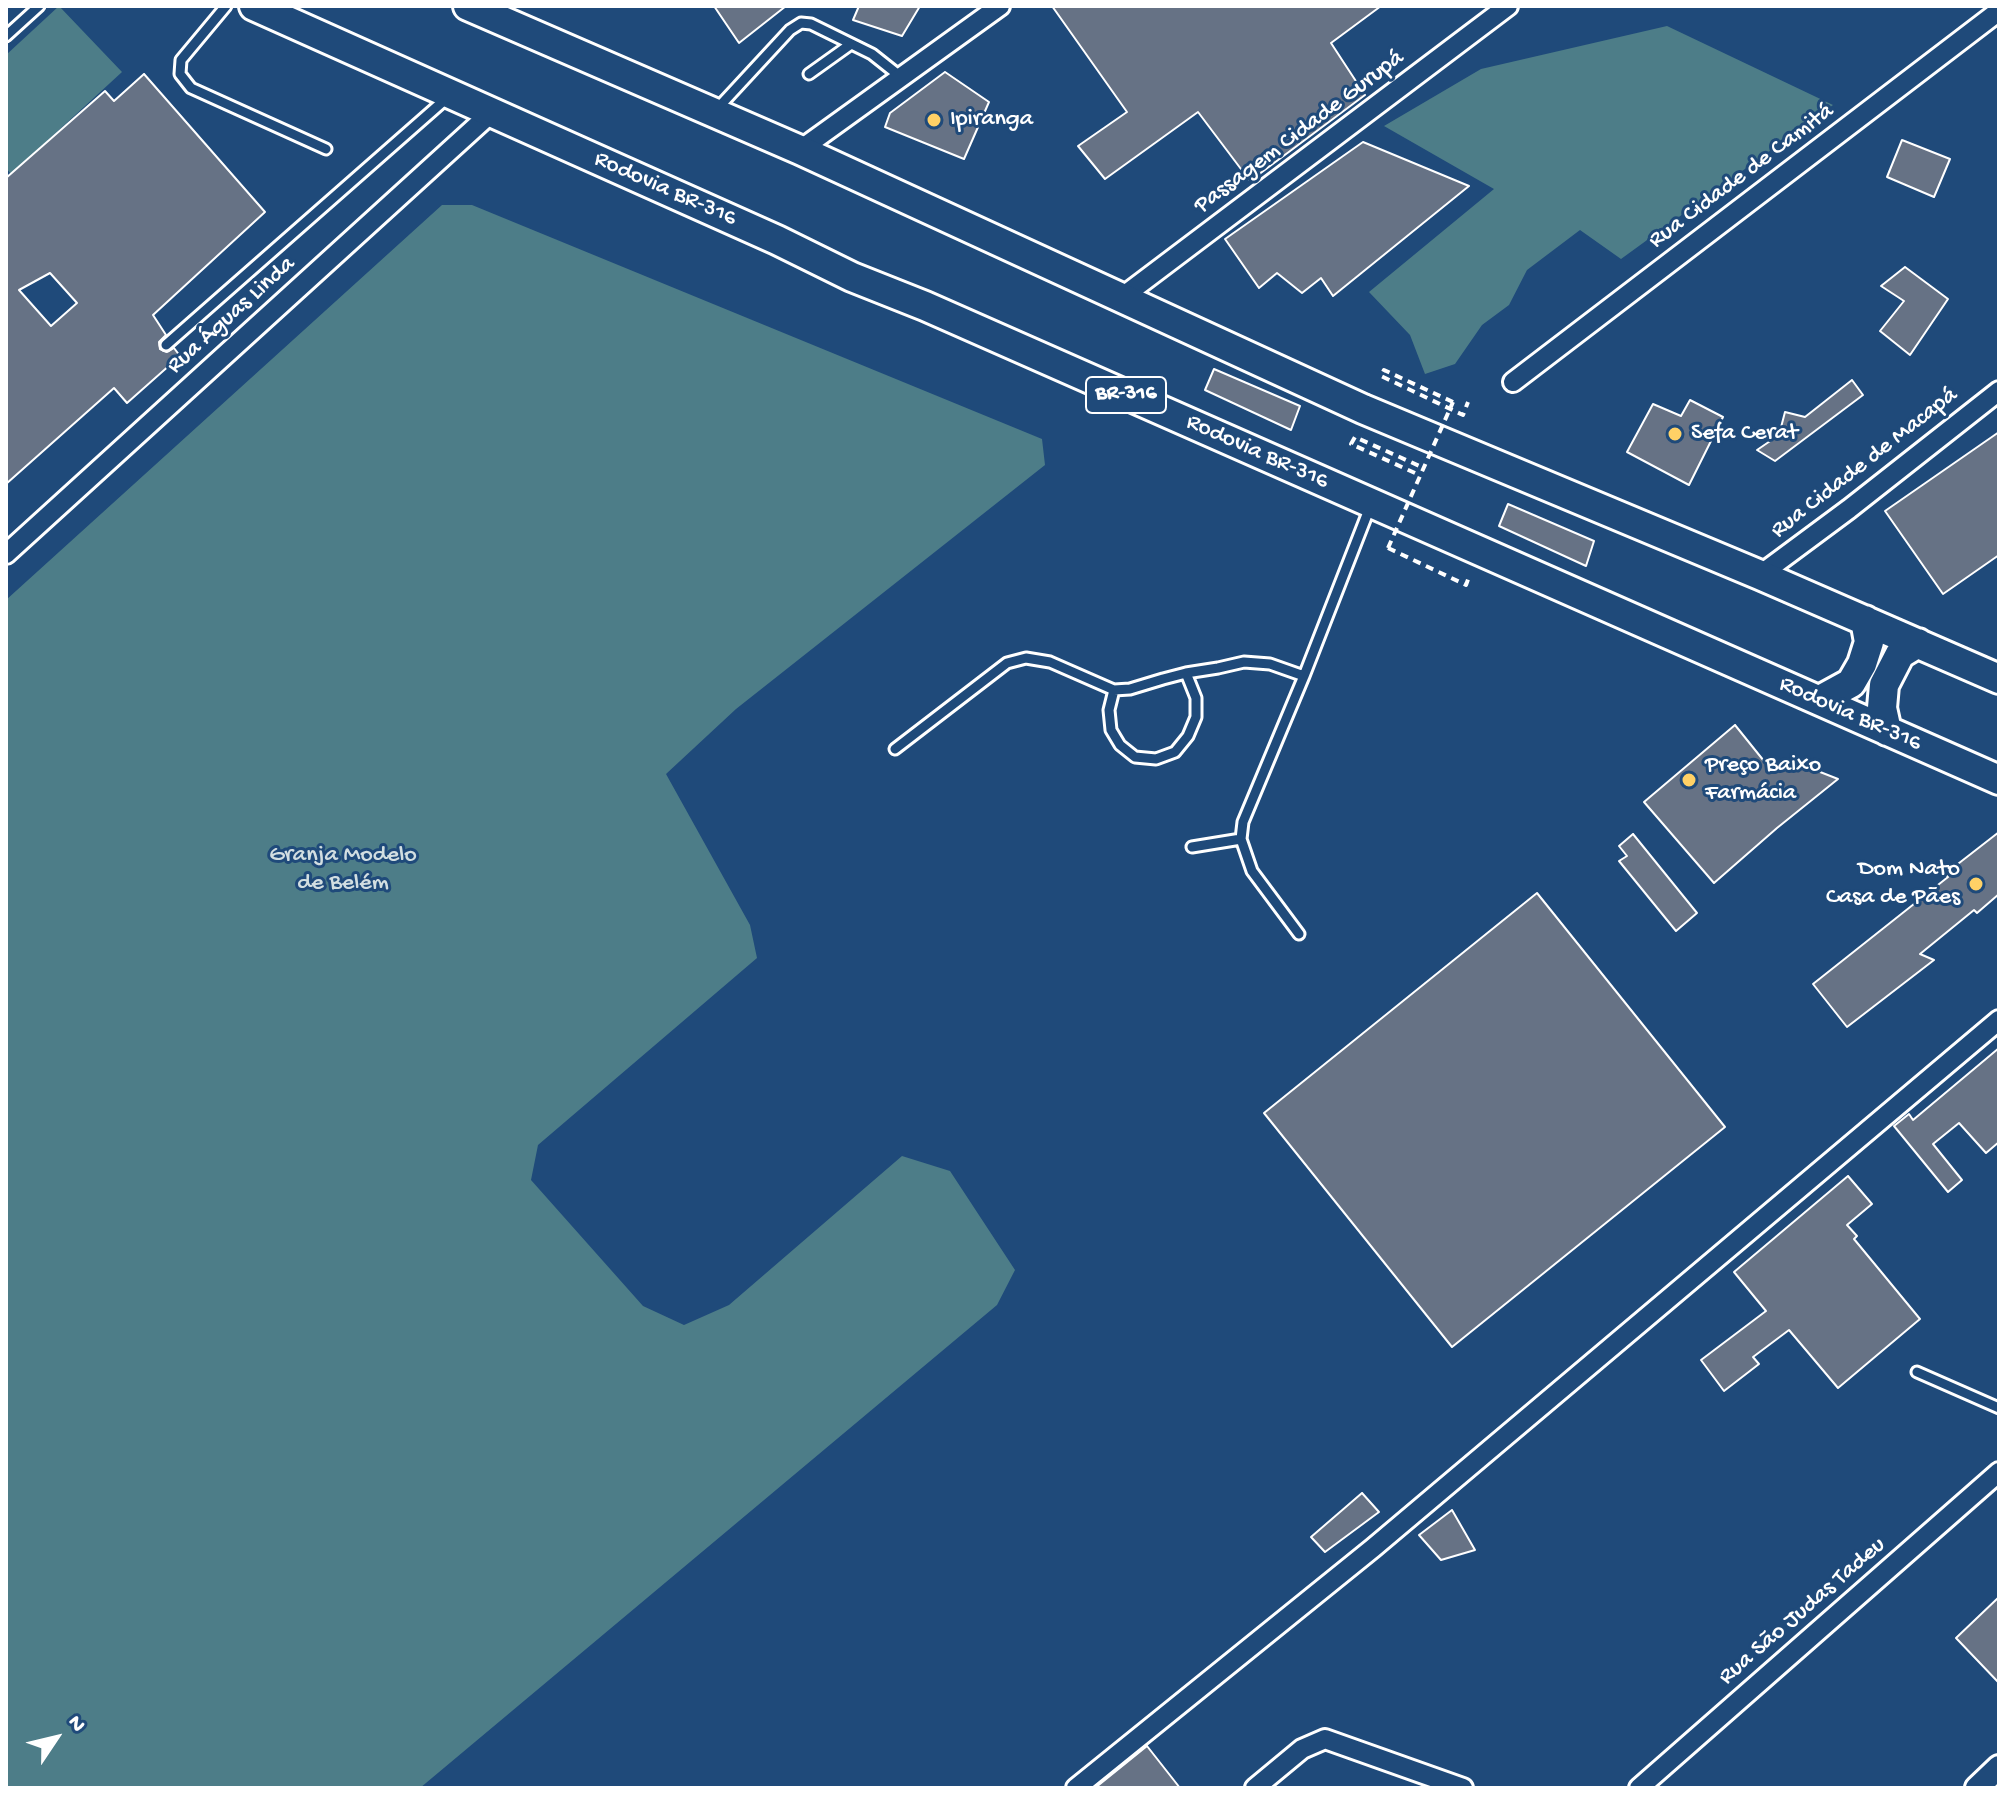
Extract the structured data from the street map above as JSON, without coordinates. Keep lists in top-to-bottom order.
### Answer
{
  "streets": {
    "highway": ["Rodovia BR-316", "BR-316"],
    "street": [
      "Passagem Cidade Gurupá",
      "Rua Cidade de Camitá",
      "Rua Águas Linda",
      "Rua Cidade de Macapá",
      "Rua São Judas Tadeu"
    ]
  },
  "crossings": [
    ["Rodovia BR-316", "Rua Águas Linda"]
  ],
  "parks": ["Granja Modelo de Belém"],
  "places": [
    "Ipiranga",
    "Sefa Cerat",
    "Preço Baixo Farmácia",
    "Dom Nato Casa de Pães"
  ],
  "north": "top right"
}
